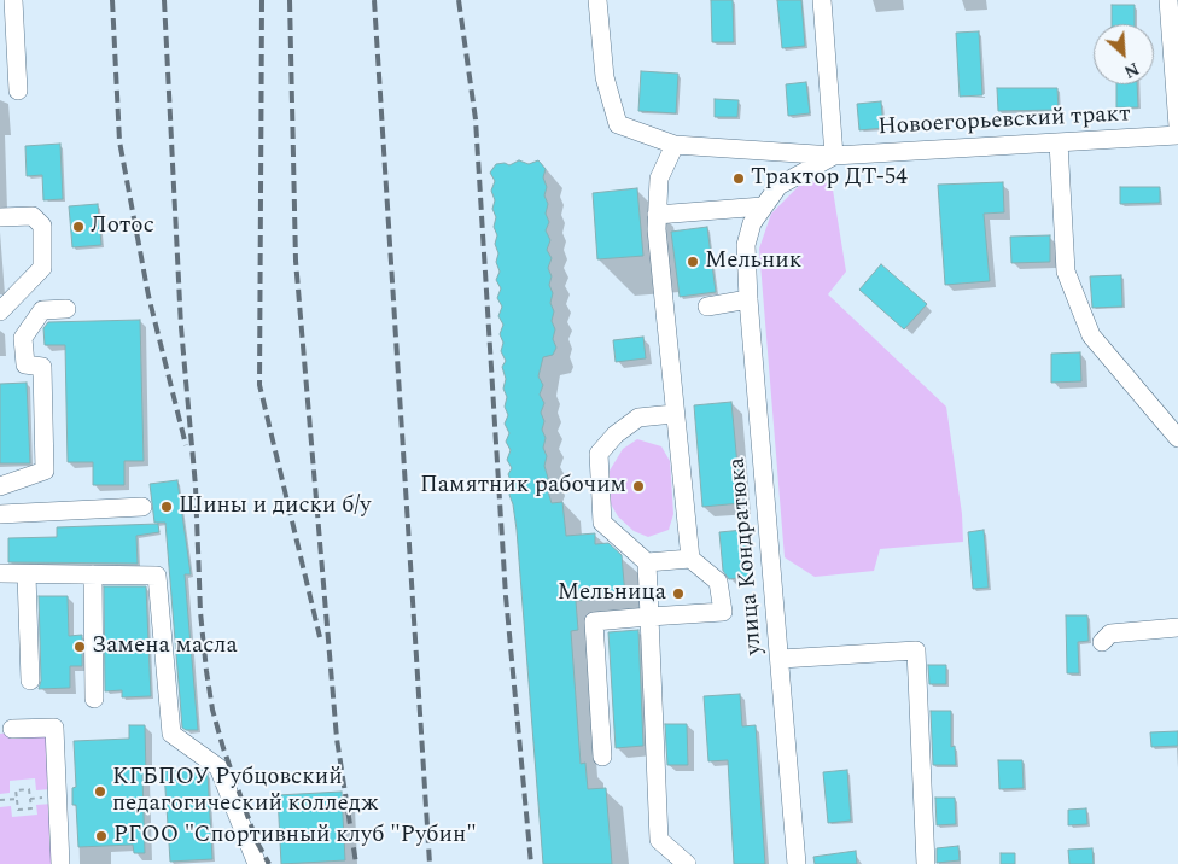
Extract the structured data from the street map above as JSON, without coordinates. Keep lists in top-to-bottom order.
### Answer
{
  "streets": {
    "street": ["Новоегорьевский тракт", "улица Кондратюка"]
  },
  "crossings": [
    ["Новоегорьевский тракт", "улица Кондратюка"]
  ],
  "places": [
    "Трактор ДТ-54",
    "Лотос",
    "Мельник",
    "Памятник рабочим",
    "Шины и диски б/у",
    "Мельница",
    "Замена масла",
    "КГБПОУ Рубцовский педагогический колледж",
    "РГОО \"Спортивный клуб \"Рубин\""
  ],
  "north": "bottom right"
}
